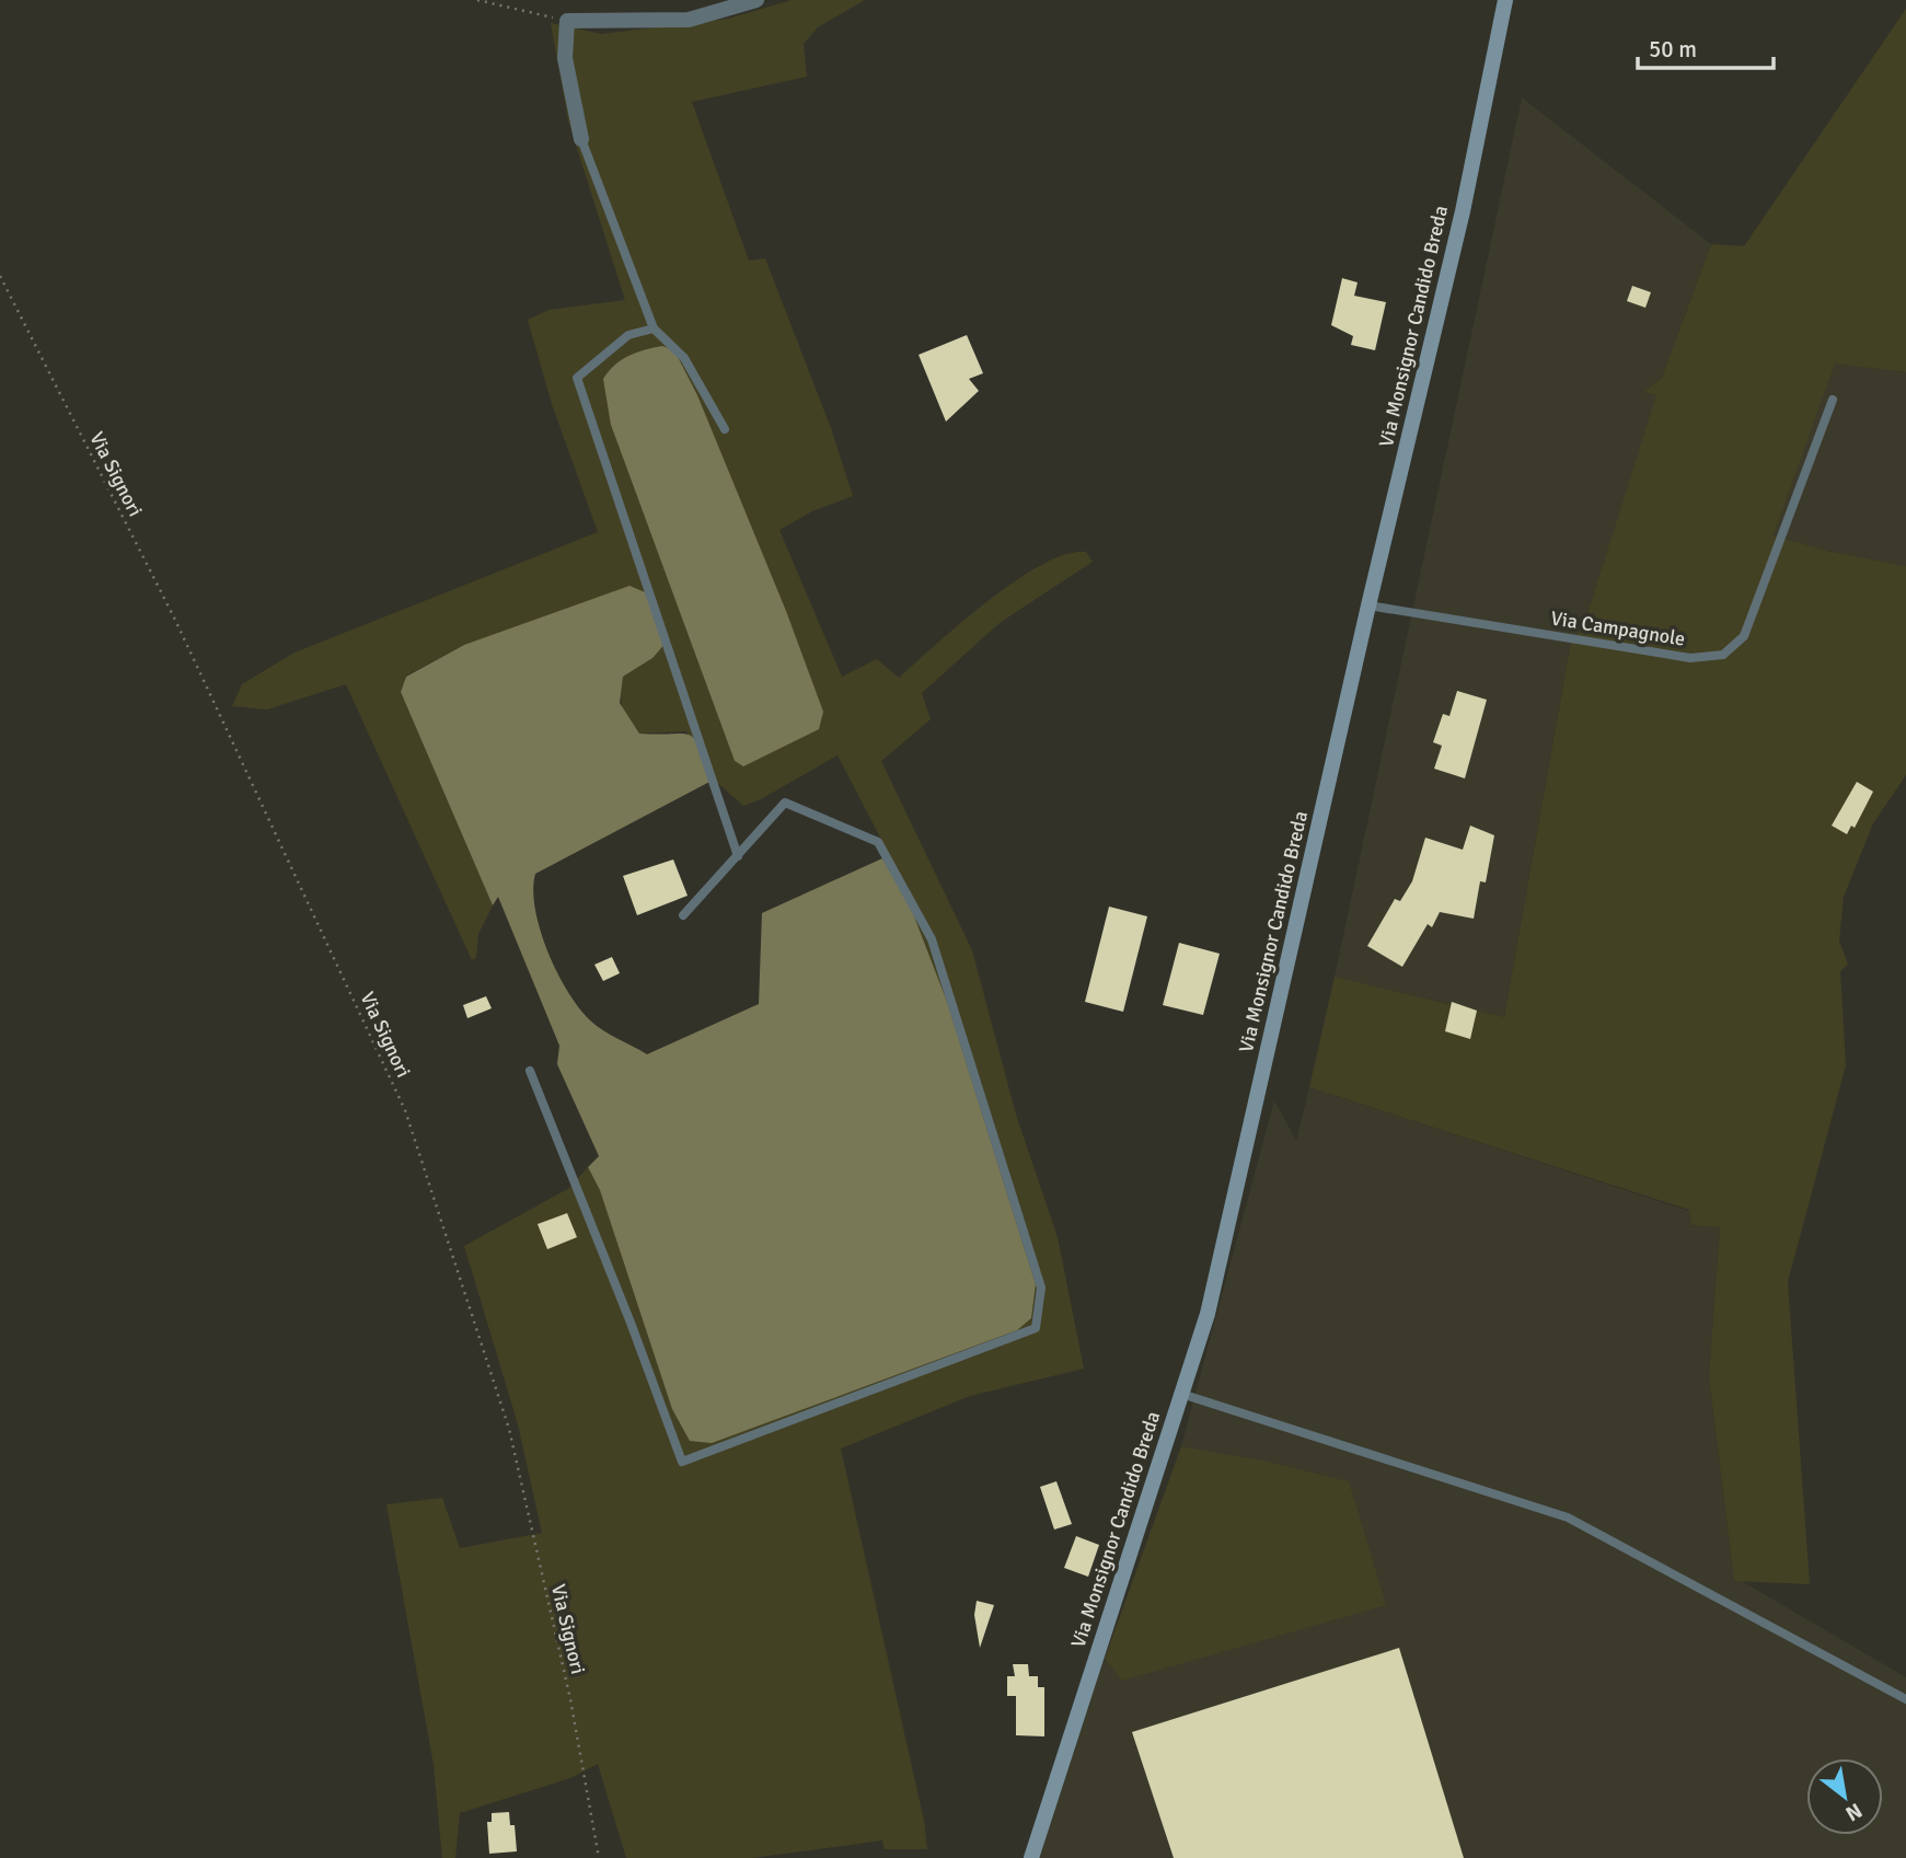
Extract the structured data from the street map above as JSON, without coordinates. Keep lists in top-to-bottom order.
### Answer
{
  "streets": {
    "main road": ["Via Monsignor Candido Breda"],
    "lane": ["Via Campagnole"],
    "path": ["Via Signori"]
  },
  "crossings": [
    ["Via Monsignor Candido Breda", "Via Campagnole"]
  ],
  "scale_bar": "50 m",
  "north": "bottom right"
}
